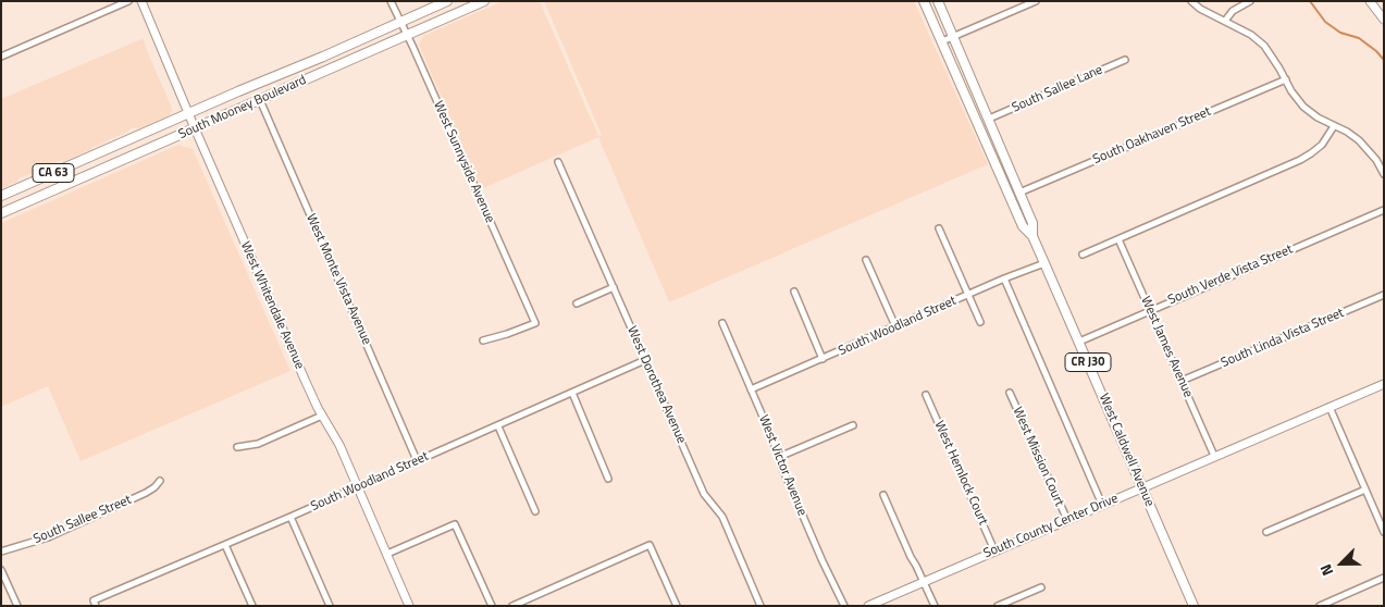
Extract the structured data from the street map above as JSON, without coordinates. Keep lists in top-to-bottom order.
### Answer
{
  "streets": {
    "main road": [
      "South Mooney Boulevard",
      "CA 63",
      "CR J30",
      "West Caldwell Avenue"
    ],
    "street": [
      "South Sallee Lane",
      "South Oakhaven Street",
      "West Sunnyside Avenue",
      "South Verde Vista Street",
      "West Monte Vista Avenue",
      "West Whitendale Avenue",
      "South Woodland Street",
      "South Linda Vista Street",
      "West James Avenue",
      "West Dorothea Avenue",
      "West Mission Court",
      "West Victor Avenue",
      "West Hemlock Court",
      "South Sallee Street",
      "South County Center Drive"
    ]
  },
  "crossings": [
    ["South Sallee Lane", "West Caldwell Avenue"],
    ["South Mooney Boulevard", "West Sunnyside Avenue"],
    ["South Mooney Boulevard", "West Monte Vista Avenue"],
    ["South Mooney Boulevard", "West Whitendale Avenue"],
    ["South Oakhaven Street", "West Caldwell Avenue"],
    ["South Verde Vista Street", "West James Avenue"],
    ["South Verde Vista Street", "West Caldwell Avenue"],
    ["West Monte Vista Avenue", "South Woodland Street"],
    ["West Whitendale Avenue", "South Woodland Street"],
    ["South Woodland Street", "West Dorothea Avenue"],
    ["South Woodland Street", "West Caldwell Avenue"],
    ["South Woodland Street", "West Victor Avenue"],
    ["South Linda Vista Street", "West James Avenue"],
    ["West James Avenue", "South County Center Drive"],
    ["West Caldwell Avenue", "South County Center Drive"],
    ["West Mission Court", "South County Center Drive"],
    ["West Hemlock Court", "South County Center Drive"]
  ],
  "north": "bottom left"
}
